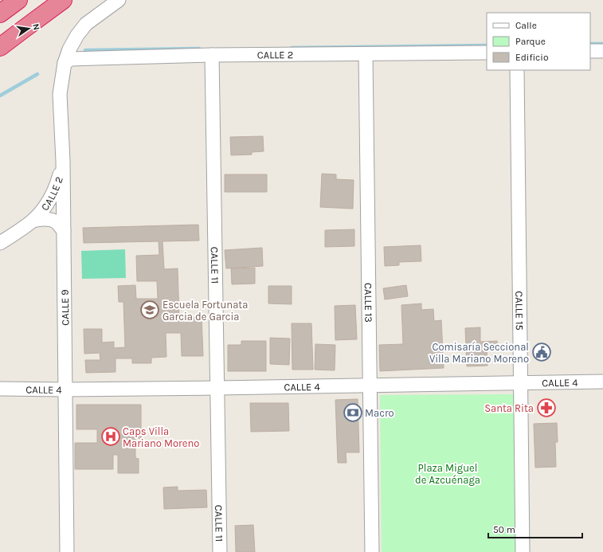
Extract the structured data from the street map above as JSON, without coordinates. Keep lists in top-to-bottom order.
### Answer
{
  "streets": {
    "street": [
      "CALLE 2",
      "CALLE 11",
      "CALLE 13",
      "CALLE 9",
      "CALLE 15",
      "CALLE 4"
    ]
  },
  "crossings": [
    ["CALLE 2", "CALLE 11"],
    ["CALLE 2", "CALLE 13"],
    ["CALLE 2", "CALLE 9"],
    ["CALLE 11", "CALLE 4"],
    ["CALLE 13", "CALLE 4"],
    ["CALLE 9", "CALLE 4"],
    ["CALLE 15", "CALLE 4"]
  ],
  "parks": ["Plaza Miguel de Azcuénaga"],
  "places": {
    "school or university": ["Escuela Fortunata Garcia de Garcia"],
    "public building": ["Comisaría Seccional Villa Mariano Moreno"],
    "pharmacy": ["Santa Rita"],
    "bank": ["Macro"],
    "hospital": ["Caps Villa Mariano Moreno"]
  },
  "legend": ["Calle", "Parque", "Edificio"],
  "scale_bar": "50 m",
  "north": "right"
}
